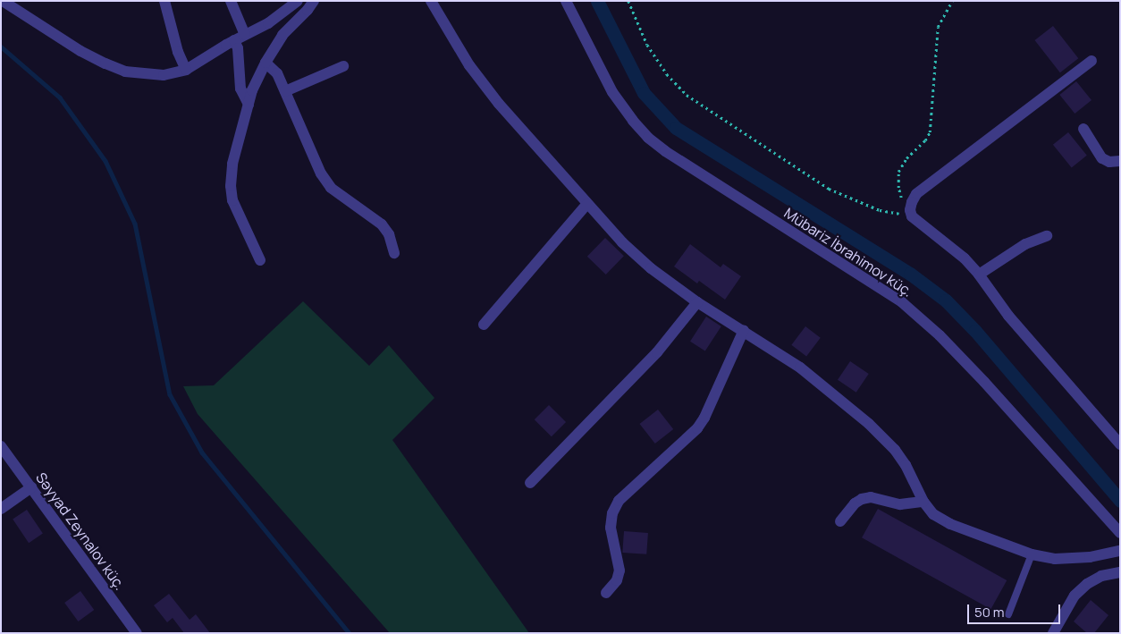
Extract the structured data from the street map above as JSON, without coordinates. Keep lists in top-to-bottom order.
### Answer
{
  "streets": {
    "street": ["Mübariz İbrahimov küç.", "Səyyad Zeynalov küç."]
  },
  "scale_bar": "50 m"
}
